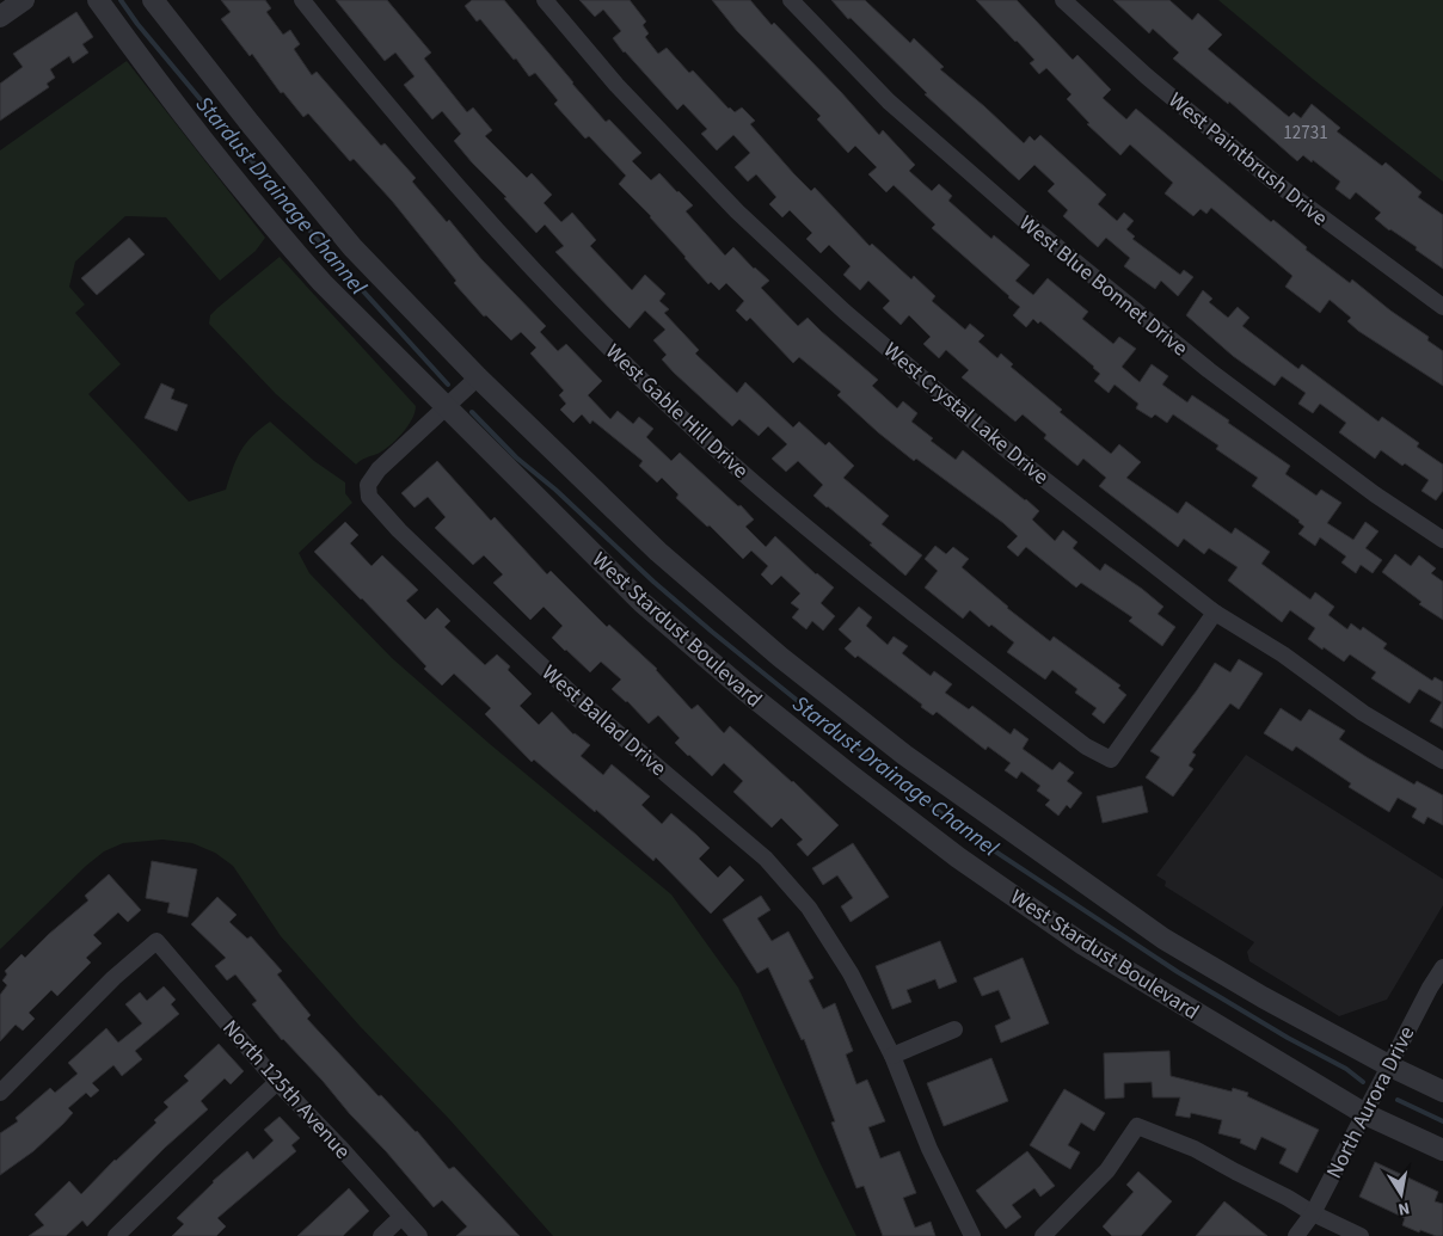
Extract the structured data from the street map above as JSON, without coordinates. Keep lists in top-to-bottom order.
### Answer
{
  "streets": {
    "street": [
      "West Paintbrush Drive",
      "West Blue Bonnet Drive",
      "West Gable Hill Drive",
      "West Crystal Lake Drive",
      "West Stardust Boulevard",
      "West Ballad Drive",
      "North 125th Avenue",
      "North Aurora Drive"
    ]
  },
  "crossings": [
    ["West Gable Hill Drive", "West Crystal Lake Drive"],
    ["West Stardust Boulevard", "West Ballad Drive"],
    ["West Stardust Boulevard", "North Aurora Drive"]
  ],
  "water": ["Stardust Drainage Channel"],
  "house_numbers": ["12731"],
  "north": "bottom"
}
